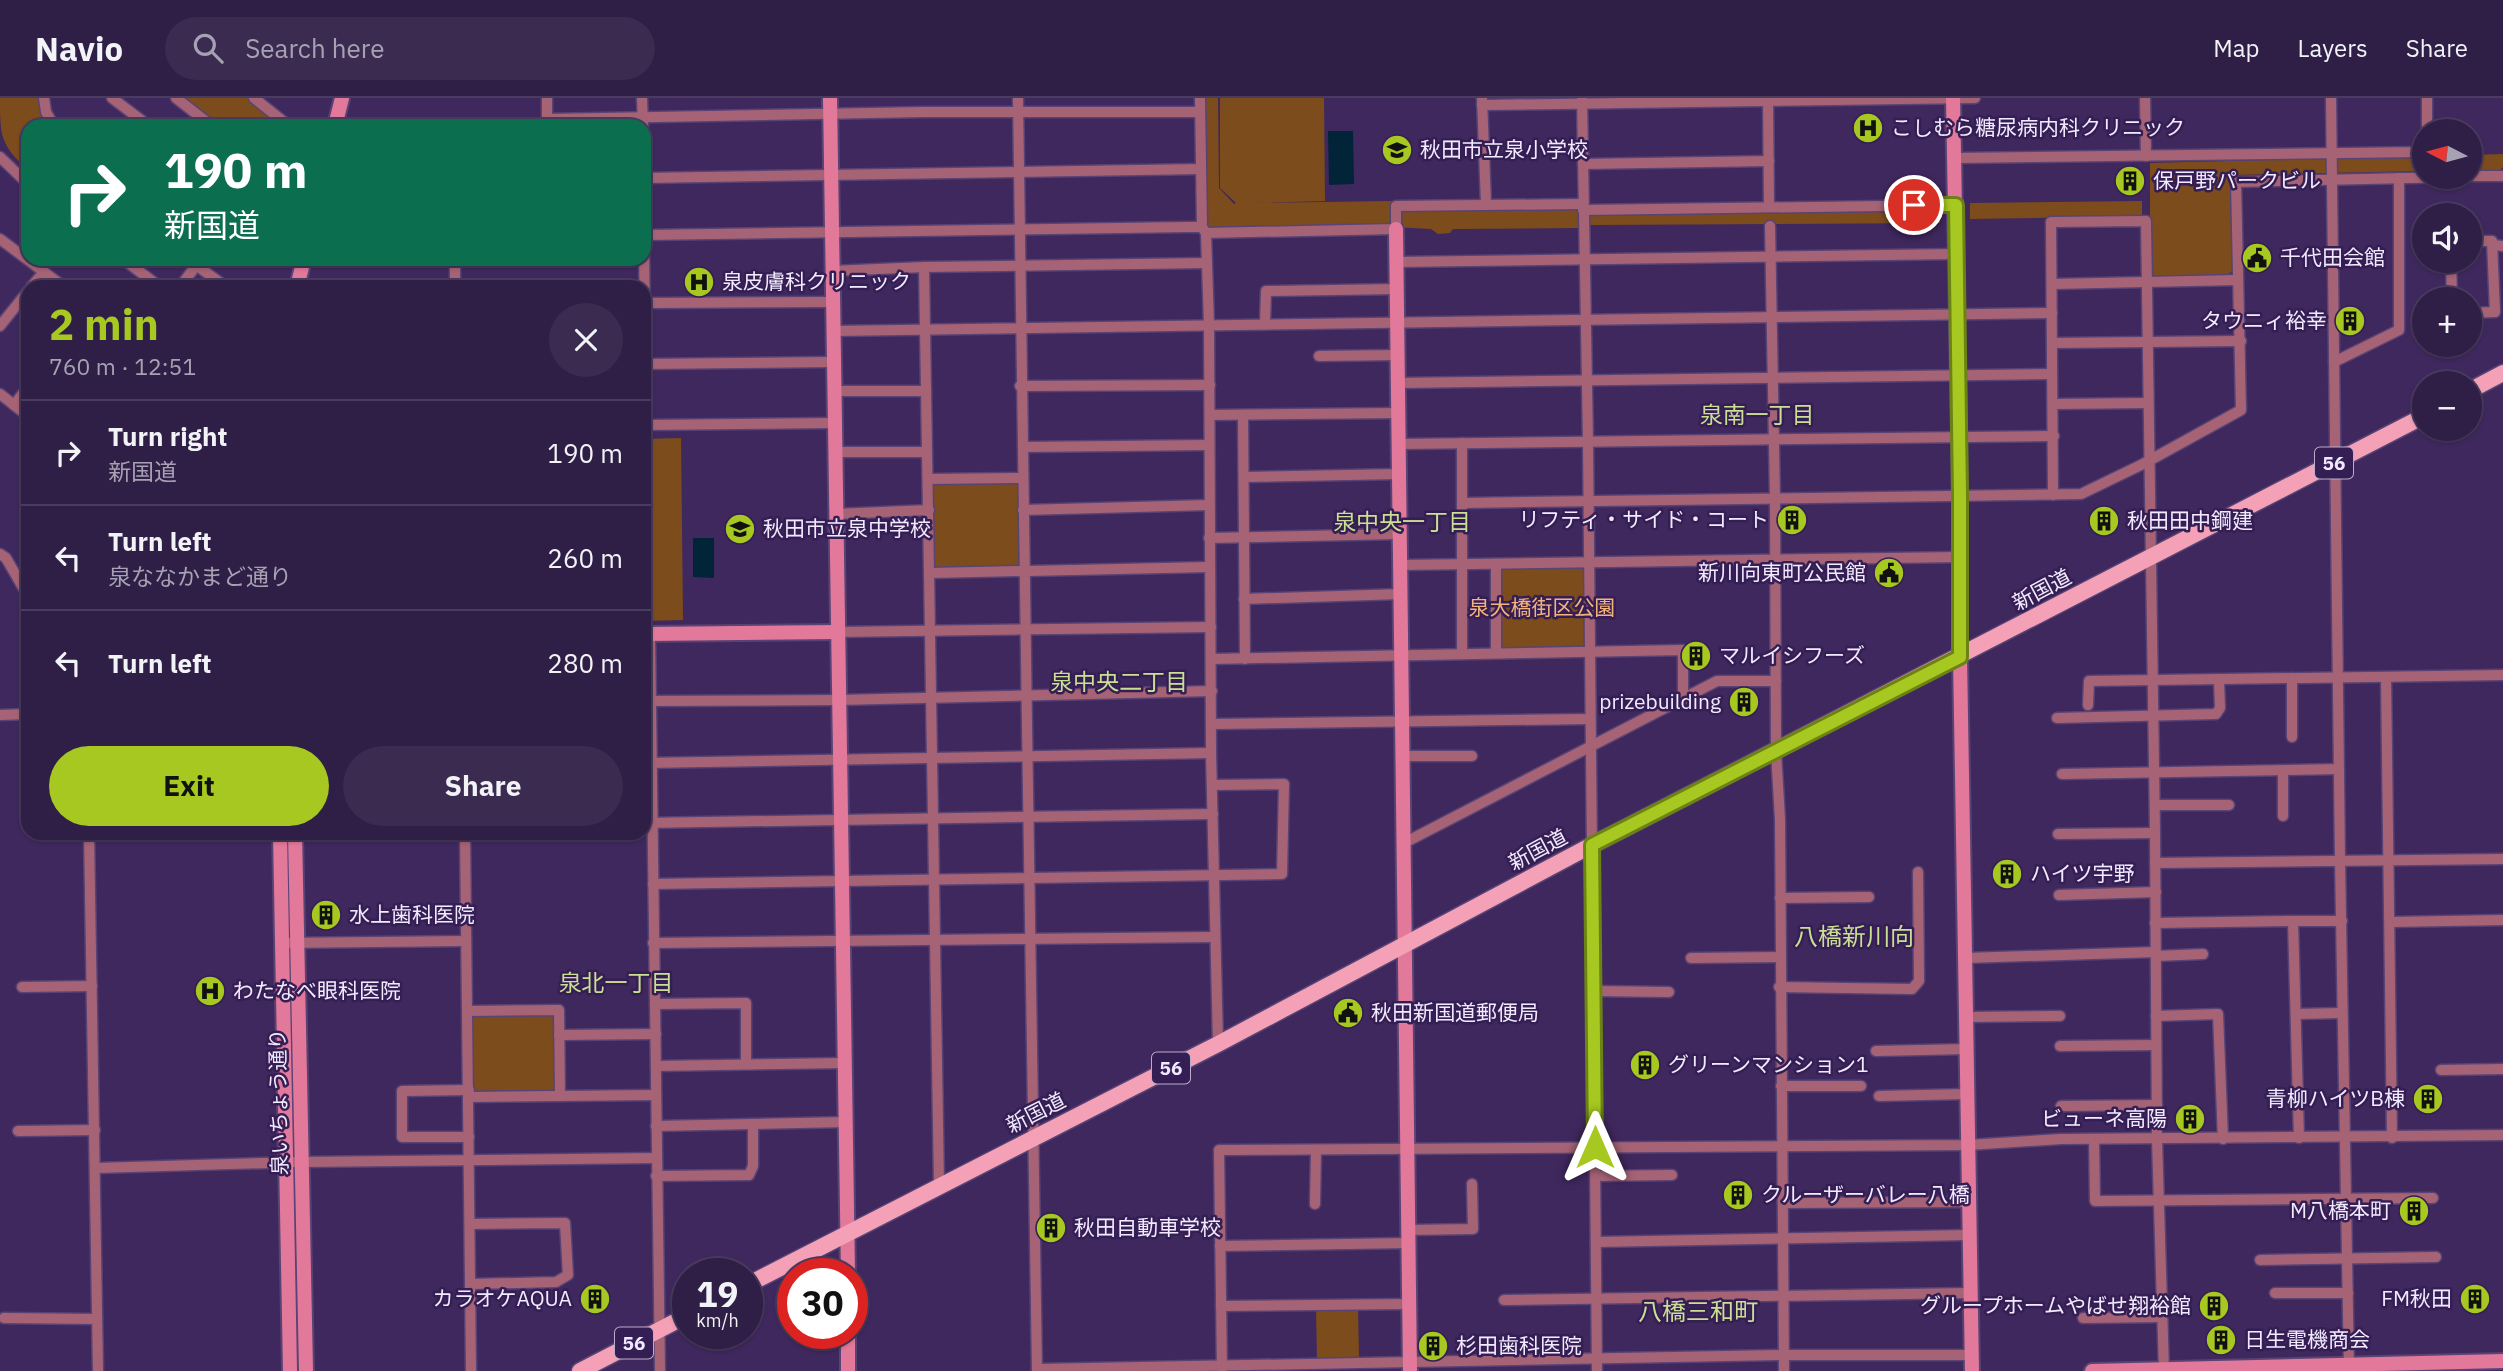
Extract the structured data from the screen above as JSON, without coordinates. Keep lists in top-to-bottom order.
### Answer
{
  "streets": {
    "main road": ["56", "新国道"],
    "street": ["泉いちょう通り"]
  },
  "districts": [
    "泉南一丁目",
    "泉中央一丁目",
    "泉中央二丁目",
    "八橋新川向",
    "泉北一丁目",
    "八橋三和町"
  ],
  "parks": ["泉大橋街区公園"],
  "places": {
    "hospital": ["こしむら糖尿病内科クリニック", "泉皮膚科クリニック", "わたなべ眼科医院"],
    "school or university": ["秋田市立泉小学校", "秋田市立泉中学校"],
    "building": [
      "保戸野パークビル",
      "タウニィ裕幸",
      "リフティ・サイド・コート",
      "秋田田中鋼建",
      "マルイシフーズ",
      "prizebuilding",
      "ハイツ宇野",
      "水上歯科医院",
      "グリーンマンション1",
      "青柳ハイツB棟",
      "ビューネ高陽",
      "クルーザーバレー八橋",
      "M八橋本町",
      "秋田自動車学校",
      "カラオケAQUA",
      "FM秋田",
      "グループホームやばせ翔裕館",
      "日生電機商会",
      "杉田歯科医院"
    ],
    "public building": ["千代田会館", "新川向東町公民館", "秋田新国道郵便局"]
  },
  "north": "left",
  "page": {
    "header": "Navio",
    "search": "Search here",
    "nav": ["Map", "Layers", "Share"],
    "map_buttons": ["+", "−"],
    "turn": ["190 m", "新国道"],
    "heading": ["2 min", "760 m · 12:51"],
    "list": [
      {
        "name": "Turn right",
        "note": "新国道",
        "value": "190 m"
      },
      {
        "name": "Turn left",
        "note": "泉ななかまど通り",
        "value": "260 m"
      },
      {
        "name": "Turn left",
        "value": "280 m"
      }
    ],
    "buttons": ["Exit", "Share"],
    "speed": "19 km/h",
    "limit": "30"
  }
}
